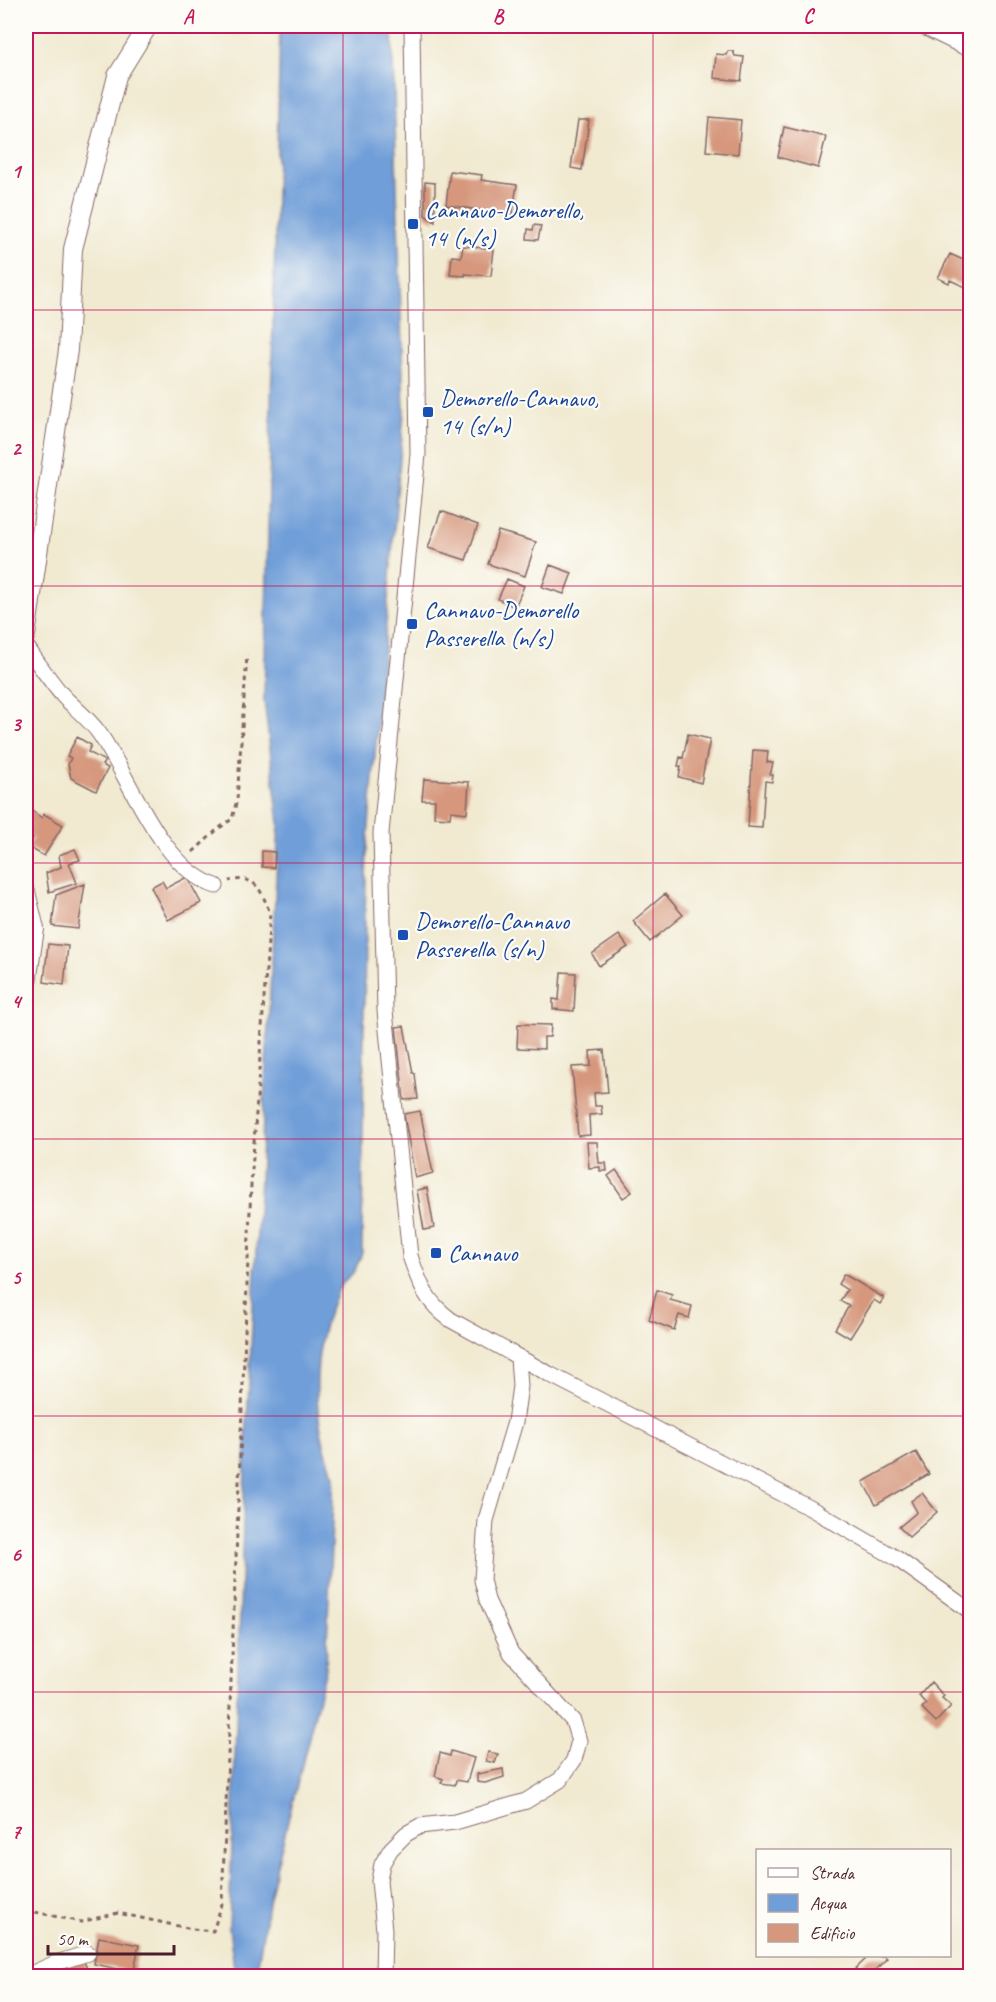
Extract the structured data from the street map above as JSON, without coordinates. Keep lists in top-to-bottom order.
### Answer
{
  "places": {
    "transit": [
      "Cannavo-Demorello, 14 (n/s)",
      "Demorello-Cannavo, 14 (s/n)",
      "Cannavo-Demorello Passerella (n/s)",
      "Demorello-Cannavo Passerella (s/n)",
      "Cannavo"
    ]
  },
  "legend": ["Strada", "Acqua", "Edificio"],
  "scale_bar": "50 m",
  "grid": {
    "columns": ["A", "B", "C"],
    "rows": [
      "1",
      "2",
      "3",
      "4",
      "5",
      "6",
      "7"
    ]
  }
}
